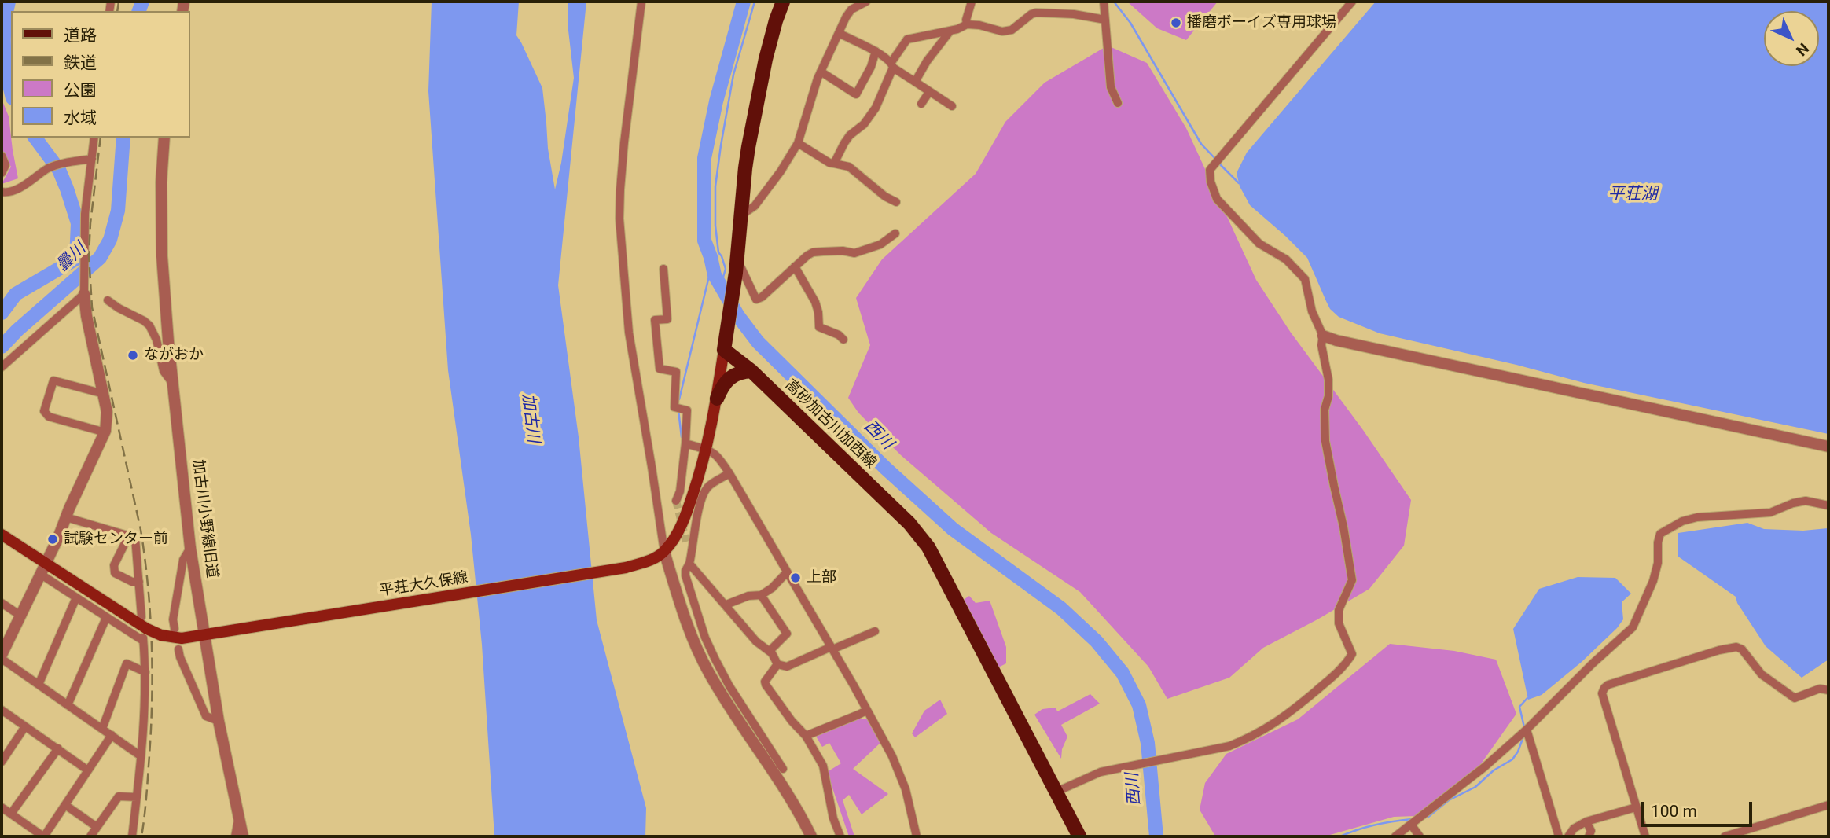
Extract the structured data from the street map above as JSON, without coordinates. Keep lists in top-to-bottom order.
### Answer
{
  "streets": {
    "main road": ["高砂加古川加西線", "平荘大久保線"],
    "street": ["加古川小野線旧道"]
  },
  "crossings": [
    ["加古川小野線旧道", "平荘大久保線"]
  ],
  "water": [
    "平荘湖",
    "曇川",
    "加古川",
    "西川"
  ],
  "places": [
    "播磨ボーイズ専用球場",
    "ながおか",
    "試験センター前",
    "上部"
  ],
  "legend": [
    "道路",
    "鉄道",
    "公園",
    "水域"
  ],
  "scale_bar": "100 m",
  "north": "bottom right"
}
